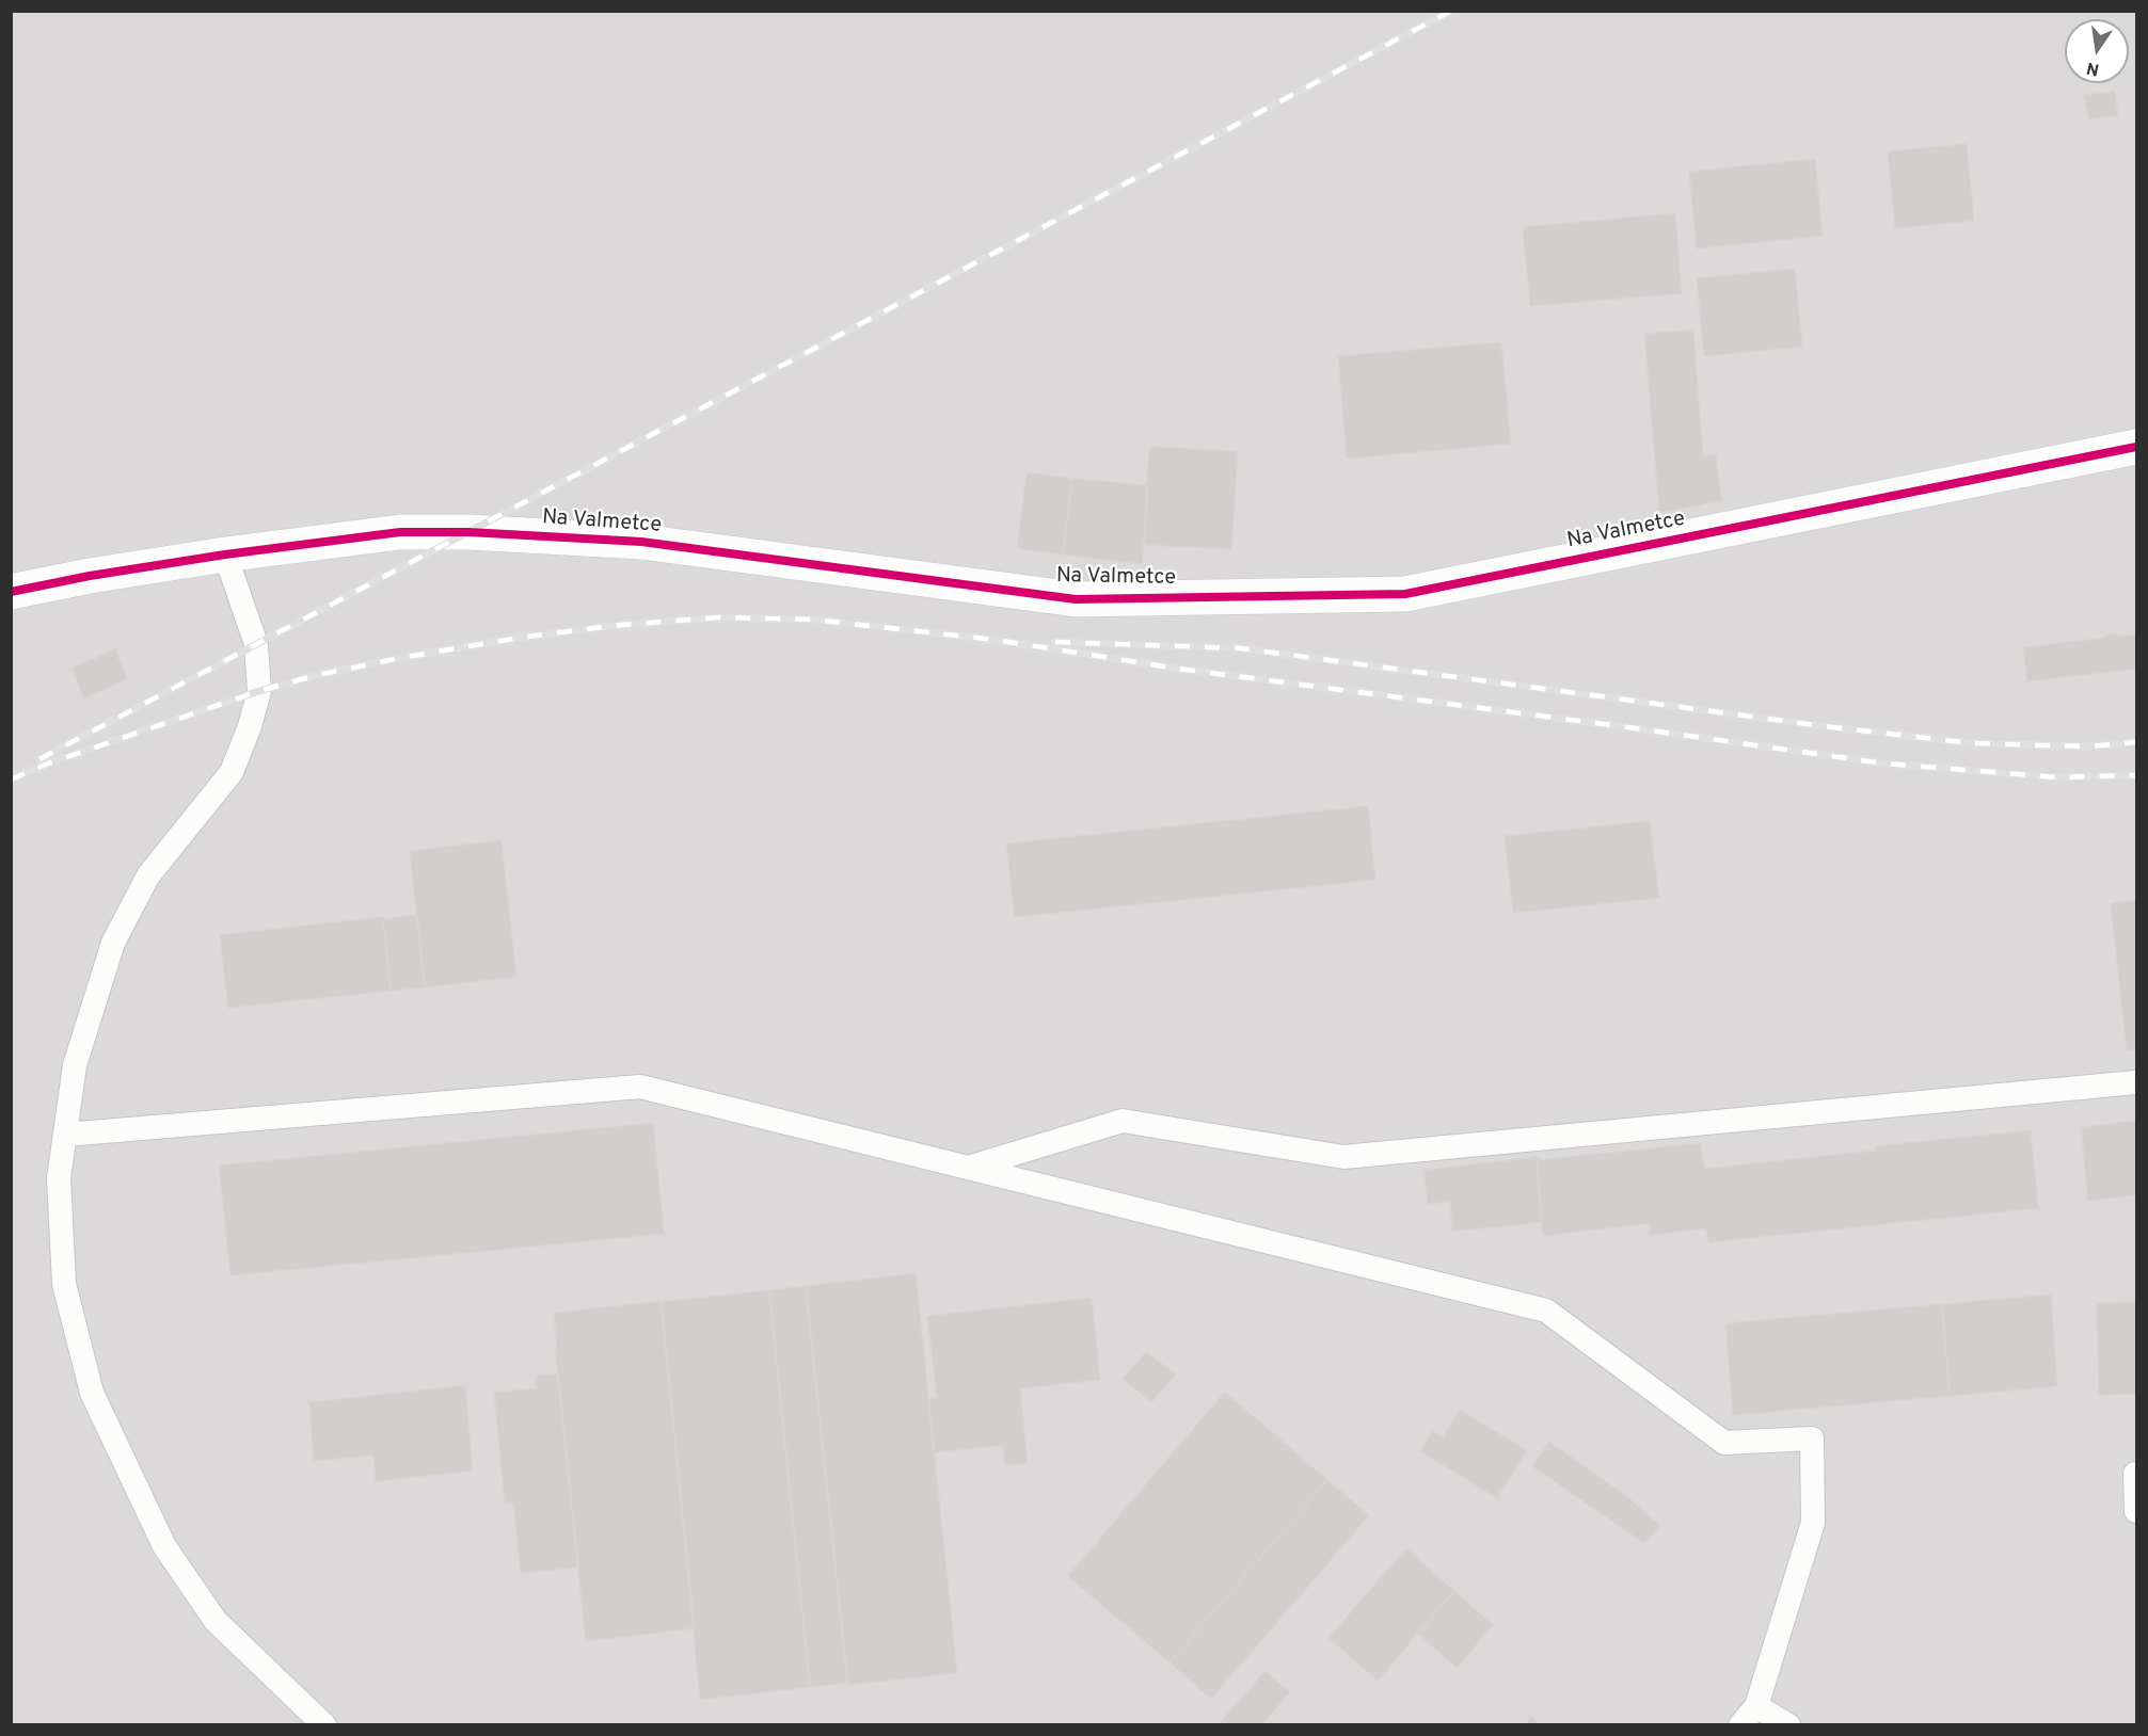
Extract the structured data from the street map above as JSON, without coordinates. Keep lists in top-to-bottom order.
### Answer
{
  "streets": {
    "street": ["Na Valmetce"]
  },
  "north": "bottom"
}
